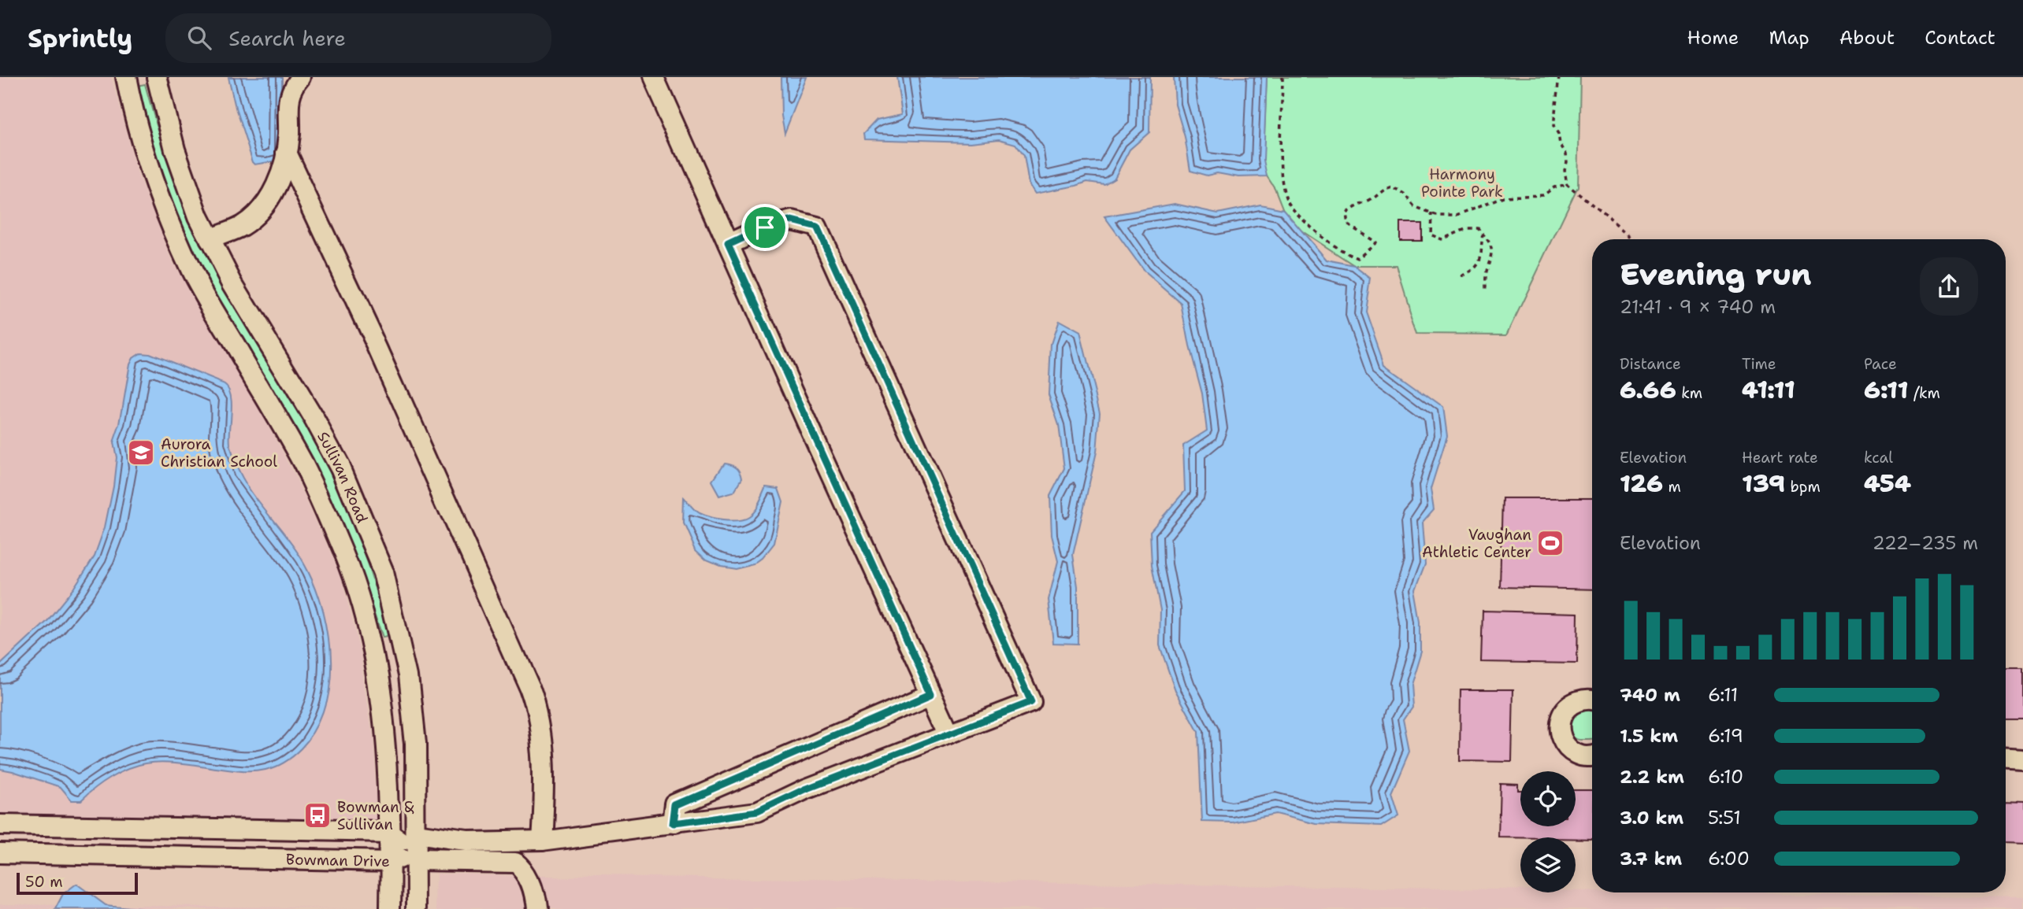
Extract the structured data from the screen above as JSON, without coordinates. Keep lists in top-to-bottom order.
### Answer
{
  "streets": {
    "street": ["Sullivan Road", "Bowman Drive"]
  },
  "crossings": [
    ["Sullivan Road", "Bowman Drive"]
  ],
  "parks": ["Harmony Pointe Park"],
  "places": {
    "school or university": ["Aurora Christian School"],
    "sports": ["Vaughan Athletic Center"],
    "bus stop": ["Bowman & Sullivan"]
  },
  "scale_bar": "50 m",
  "page": {
    "header": "Sprintly",
    "search": "Search here",
    "nav": [
      "Home",
      "Map",
      "About",
      "Contact"
    ],
    "heading": ["Evening run", "21:41 · 9 × 740 m"],
    "stats": [
      ["Distance", "6.66 km"],
      ["Time", "41:11"],
      ["Pace", "6:11 /km"],
      ["Elevation", "126 m"],
      ["Heart rate", "139 bpm"],
      ["kcal", "454"]
    ],
    "chart": ["Elevation", "222–235 m"],
    "list": [
      {
        "name": "740 m",
        "note": "6:11"
      },
      {
        "name": "1.5 km",
        "note": "6:19"
      },
      {
        "name": "2.2 km",
        "note": "6:10"
      },
      {
        "name": "3.0 km",
        "note": "5:51"
      },
      {
        "name": "3.7 km",
        "note": "6:00"
      }
    ],
    "scale": "50 m"
  }
}
